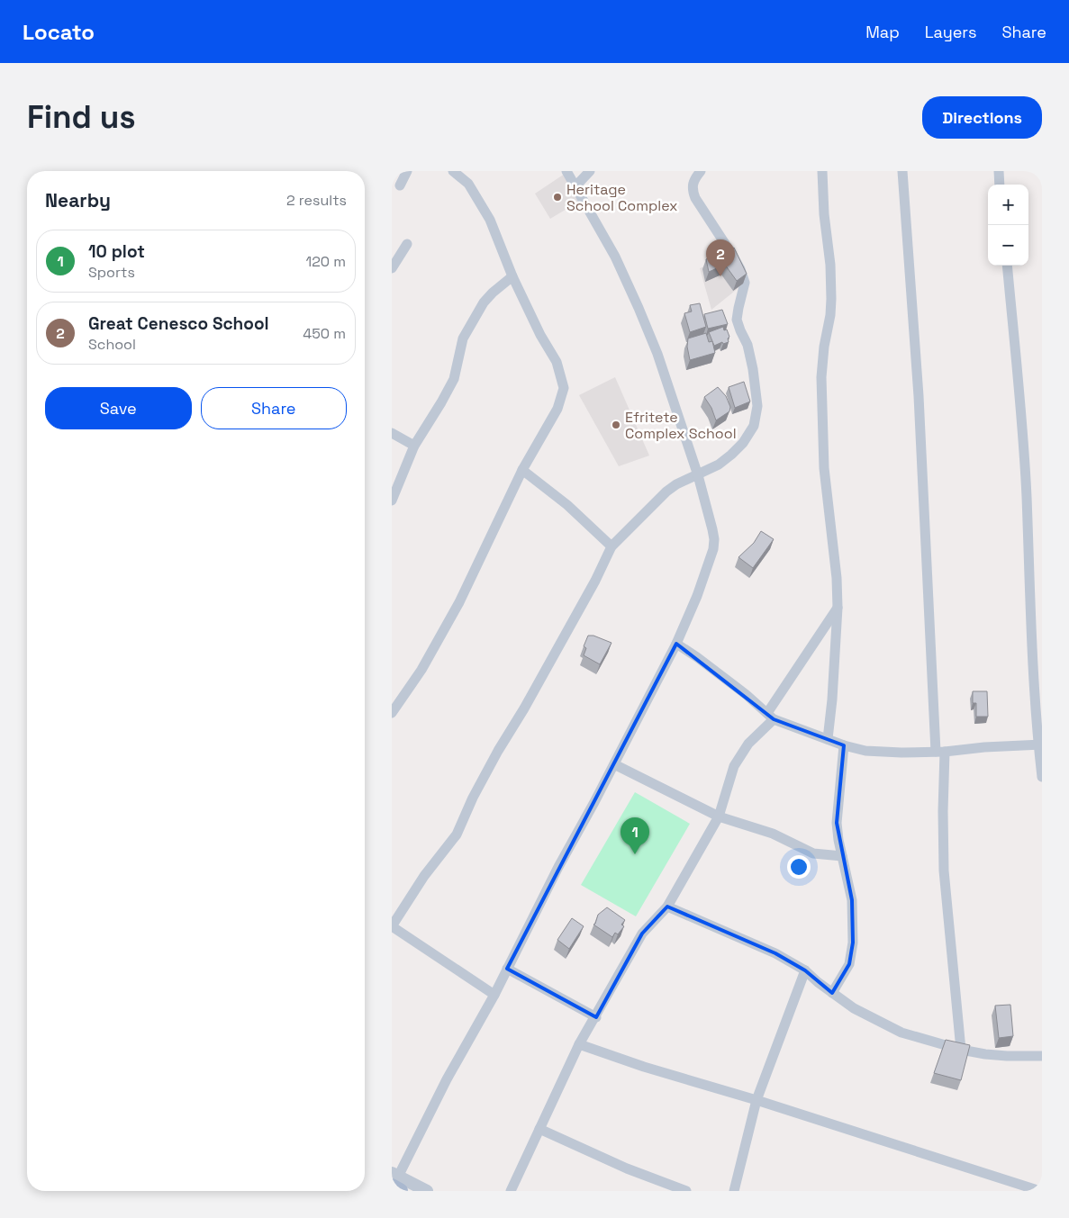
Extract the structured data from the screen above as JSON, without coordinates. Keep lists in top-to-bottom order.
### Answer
{
  "places": ["Heritage School Complex", "Efritete Complex School"],
  "page": {
    "header": "Locato",
    "nav": ["Map", "Layers", "Share"],
    "buttons": [
      "Directions",
      ["Save", "Share"]
    ],
    "title": "Find us",
    "heading": ["Nearby", "2 results"],
    "map_buttons": ["+", "−"],
    "list": [
      {
        "mark": "1",
        "name": "10 plot",
        "note": "Sports",
        "value": "120 m"
      },
      {
        "mark": "2",
        "name": "Great Cenesco School",
        "note": "School",
        "value": "450 m"
      }
    ],
    "pins": ["2", "1"]
  }
}
